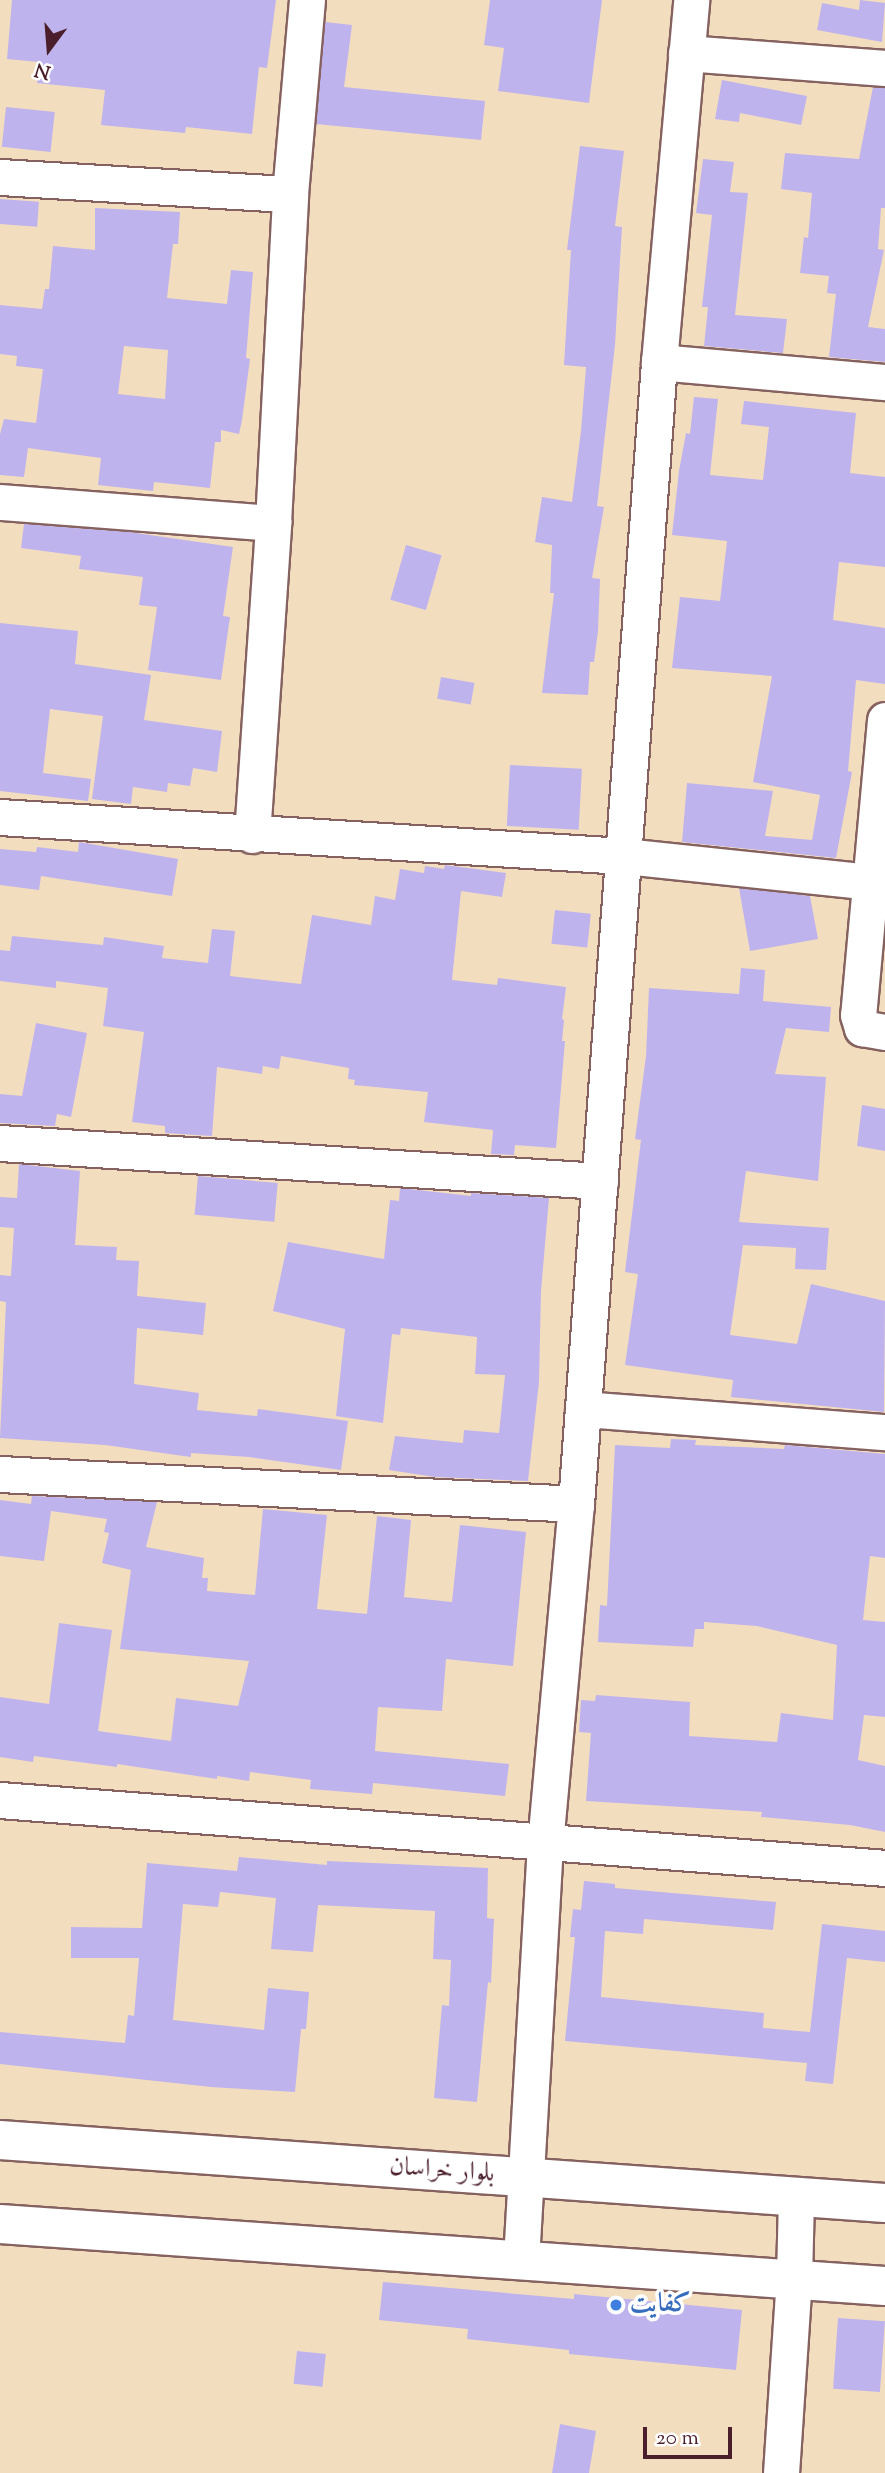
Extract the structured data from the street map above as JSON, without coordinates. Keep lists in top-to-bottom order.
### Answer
{
  "streets": {
    "main road": ["بلوار خراسان"]
  },
  "places": ["کفایت"],
  "scale_bar": "20 m",
  "north": "bottom"
}
